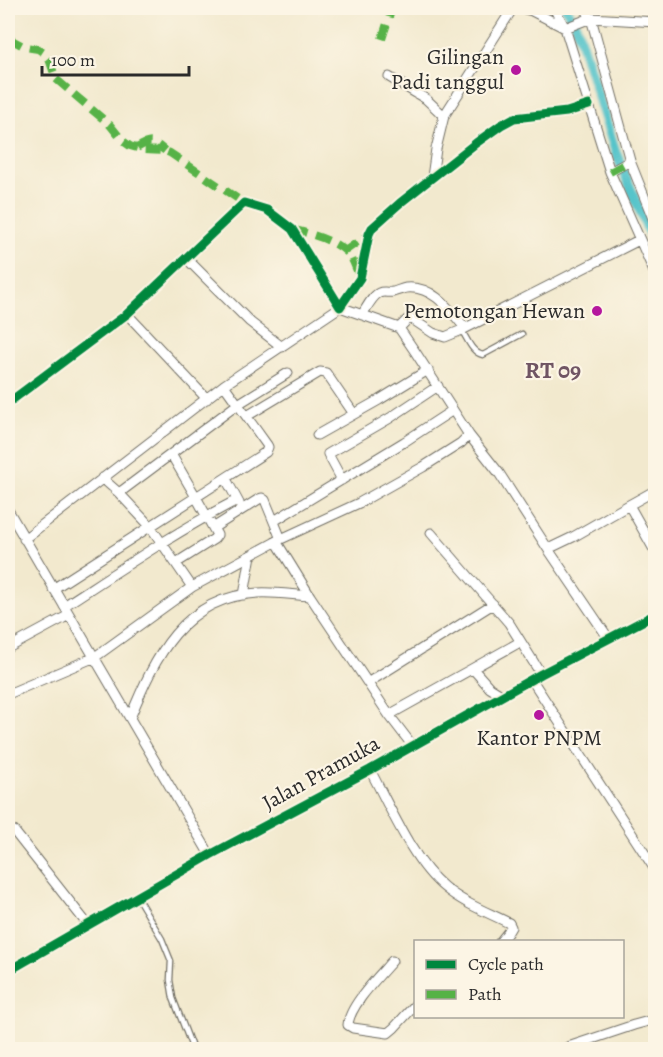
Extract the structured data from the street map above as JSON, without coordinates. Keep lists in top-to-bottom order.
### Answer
{
  "streets": {
    "street": ["Jalan Pramuka"]
  },
  "districts": ["RT 09"],
  "places": ["Gilingan Padi tanggul", "Pemotongan Hewan", "Kantor PNPM"],
  "legend": ["Cycle path", "Path"],
  "scale_bar": "100 m"
}
